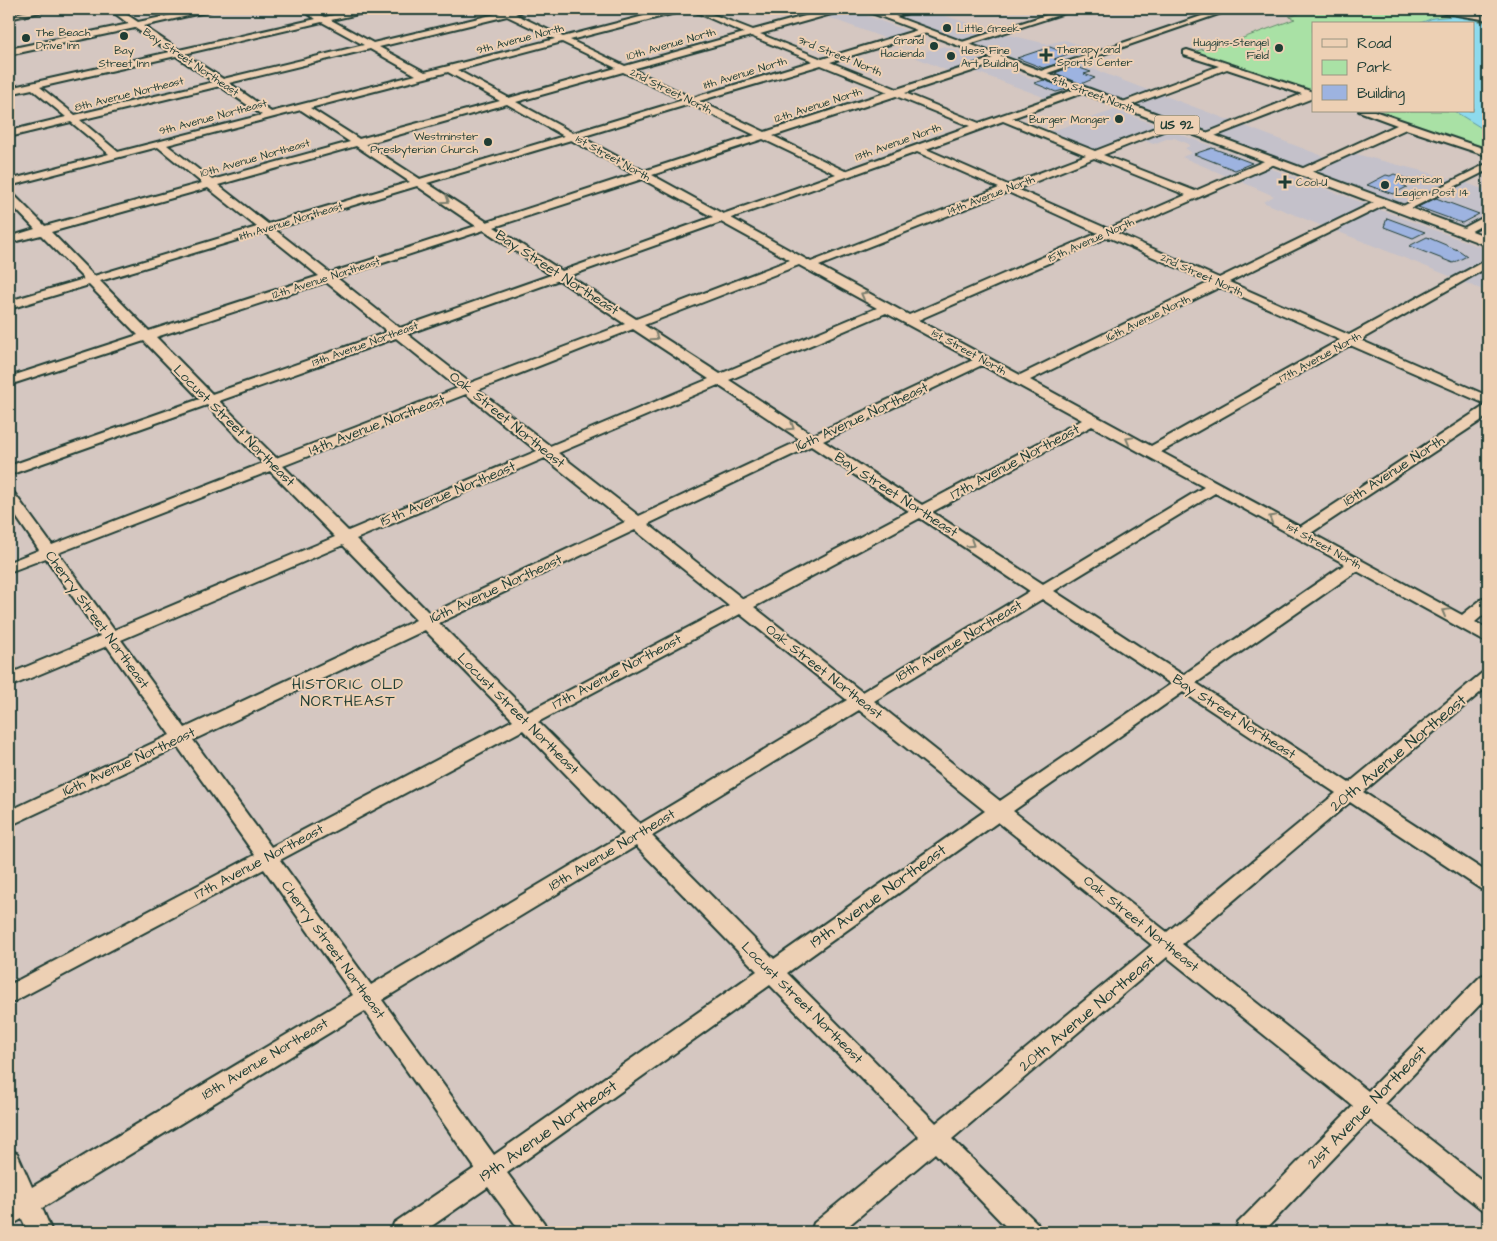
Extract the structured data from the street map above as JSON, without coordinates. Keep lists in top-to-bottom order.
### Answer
{
  "streets": {
    "main road": ["4th Street North", "US 92"],
    "street": [
      "9th Avenue North",
      "10th Avenue North",
      "3rd Street North",
      "Bay Street Northeast",
      "11th Avenue North",
      "2nd Street North",
      "8th Avenue Northeast",
      "12th Avenue North",
      "9th Avenue Northeast",
      "13th Avenue North",
      "10th Avenue Northeast",
      "1st Street North",
      "14th Avenue North",
      "11th Avenue Northeast",
      "15th Avenue North",
      "12th Avenue Northeast",
      "16th Avenue North",
      "13th Avenue Northeast",
      "17th Avenue North",
      "16th Avenue Northeast",
      "Oak Street Northeast",
      "14th Avenue Northeast",
      "Locust Street Northeast",
      "17th Avenue Northeast",
      "18th Avenue North",
      "15th Avenue Northeast",
      "Cherry Street Northeast",
      "18th Avenue Northeast",
      "20th Avenue Northeast",
      "19th Avenue Northeast",
      "21st Avenue Northeast"
    ]
  },
  "crossings": [
    ["9th Avenue North", "2nd Street North"],
    ["9th Avenue North", "9th Avenue Northeast"],
    ["9th Avenue North", "1st Street North"],
    ["10th Avenue North", "3rd Street North"],
    ["10th Avenue North", "2nd Street North"],
    ["10th Avenue North", "10th Avenue Northeast"],
    ["10th Avenue North", "1st Street North"],
    ["3rd Street North", "11th Avenue North"],
    ["3rd Street North", "12th Avenue North"],
    ["3rd Street North", "13th Avenue North"],
    ["Bay Street Northeast", "8th Avenue Northeast"],
    ["Bay Street Northeast", "9th Avenue Northeast"],
    ["Bay Street Northeast", "10th Avenue Northeast"],
    ["Bay Street Northeast", "11th Avenue Northeast"],
    ["Bay Street Northeast", "12th Avenue Northeast"],
    ["Bay Street Northeast", "13th Avenue Northeast"],
    ["Bay Street Northeast", "16th Avenue Northeast"],
    ["Bay Street Northeast", "14th Avenue Northeast"],
    ["Bay Street Northeast", "17th Avenue Northeast"],
    ["Bay Street Northeast", "15th Avenue Northeast"],
    ["Bay Street Northeast", "18th Avenue Northeast"],
    ["Bay Street Northeast", "20th Avenue Northeast"],
    ["Bay Street Northeast", "19th Avenue Northeast"],
    ["11th Avenue North", "2nd Street North"],
    ["11th Avenue North", "4th Street North"],
    ["11th Avenue North", "1st Street North"],
    ["11th Avenue North", "11th Avenue Northeast"],
    ["2nd Street North", "8th Avenue Northeast"],
    ["2nd Street North", "12th Avenue North"],
    ["2nd Street North", "13th Avenue North"],
    ["2nd Street North", "14th Avenue North"],
    ["2nd Street North", "15th Avenue North"],
    ["2nd Street North", "16th Avenue North"],
    ["2nd Street North", "17th Avenue North"],
    ["4th Street North", "12th Avenue North"],
    ["4th Street North", "13th Avenue North"],
    ["4th Street North", "14th Avenue North"],
    ["4th Street North", "15th Avenue North"],
    ["4th Street North", "16th Avenue North"],
    ["12th Avenue North", "1st Street North"],
    ["12th Avenue North", "12th Avenue Northeast"],
    ["9th Avenue Northeast", "Oak Street Northeast"],
    ["13th Avenue North", "1st Street North"],
    ["13th Avenue North", "13th Avenue Northeast"],
    ["10th Avenue Northeast", "1st Street North"],
    ["10th Avenue Northeast", "Oak Street Northeast"],
    ["10th Avenue Northeast", "Locust Street Northeast"],
    ["1st Street North", "14th Avenue North"],
    ["1st Street North", "11th Avenue Northeast"],
    ["1st Street North", "15th Avenue North"],
    ["1st Street North", "12th Avenue Northeast"],
    ["1st Street North", "16th Avenue North"],
    ["1st Street North", "13th Avenue Northeast"],
    ["1st Street North", "17th Avenue North"],
    ["1st Street North", "16th Avenue Northeast"],
    ["1st Street North", "14th Avenue Northeast"],
    ["1st Street North", "17th Avenue Northeast"],
    ["1st Street North", "18th Avenue North"],
    ["1st Street North", "15th Avenue Northeast"],
    ["1st Street North", "18th Avenue Northeast"],
    ["1st Street North", "19th Avenue Northeast"],
    ["14th Avenue North", "14th Avenue Northeast"],
    ["11th Avenue Northeast", "Oak Street Northeast"],
    ["11th Avenue Northeast", "Locust Street Northeast"],
    ["12th Avenue Northeast", "Oak Street Northeast"],
    ["12th Avenue Northeast", "Locust Street Northeast"],
    ["13th Avenue Northeast", "Oak Street Northeast"],
    ["13th Avenue Northeast", "Locust Street Northeast"],
    ["16th Avenue Northeast", "Oak Street Northeast"],
    ["16th Avenue Northeast", "Locust Street Northeast"],
    ["16th Avenue Northeast", "Cherry Street Northeast"],
    ["Oak Street Northeast", "14th Avenue Northeast"],
    ["Oak Street Northeast", "17th Avenue Northeast"],
    ["Oak Street Northeast", "15th Avenue Northeast"],
    ["Oak Street Northeast", "18th Avenue Northeast"],
    ["Oak Street Northeast", "20th Avenue Northeast"],
    ["Oak Street Northeast", "19th Avenue Northeast"],
    ["Oak Street Northeast", "21st Avenue Northeast"],
    ["14th Avenue Northeast", "Locust Street Northeast"],
    ["14th Avenue Northeast", "Cherry Street Northeast"],
    ["Locust Street Northeast", "17th Avenue Northeast"],
    ["Locust Street Northeast", "15th Avenue Northeast"],
    ["Locust Street Northeast", "18th Avenue Northeast"],
    ["Locust Street Northeast", "20th Avenue Northeast"],
    ["Locust Street Northeast", "19th Avenue Northeast"],
    ["17th Avenue Northeast", "Cherry Street Northeast"],
    ["15th Avenue Northeast", "Cherry Street Northeast"],
    ["Cherry Street Northeast", "18th Avenue Northeast"],
    ["Cherry Street Northeast", "19th Avenue Northeast"]
  ],
  "districts": ["HISTORIC OLD NORTHEAST"],
  "places": {
    "other": [
      "Little Greek",
      "Bay Street Inn",
      "The Beach Drive Inn",
      "Grand Hacienda",
      "Huggins-Stengel Field",
      "Hess Fine Art Building",
      "Burger Monger",
      "Westminster Presbyterian Church",
      "American Legion Post 14"
    ],
    "health": ["Therapy and Sports Center", "Cool-U"]
  },
  "legend": ["Road", "Park", "Building"]
}
